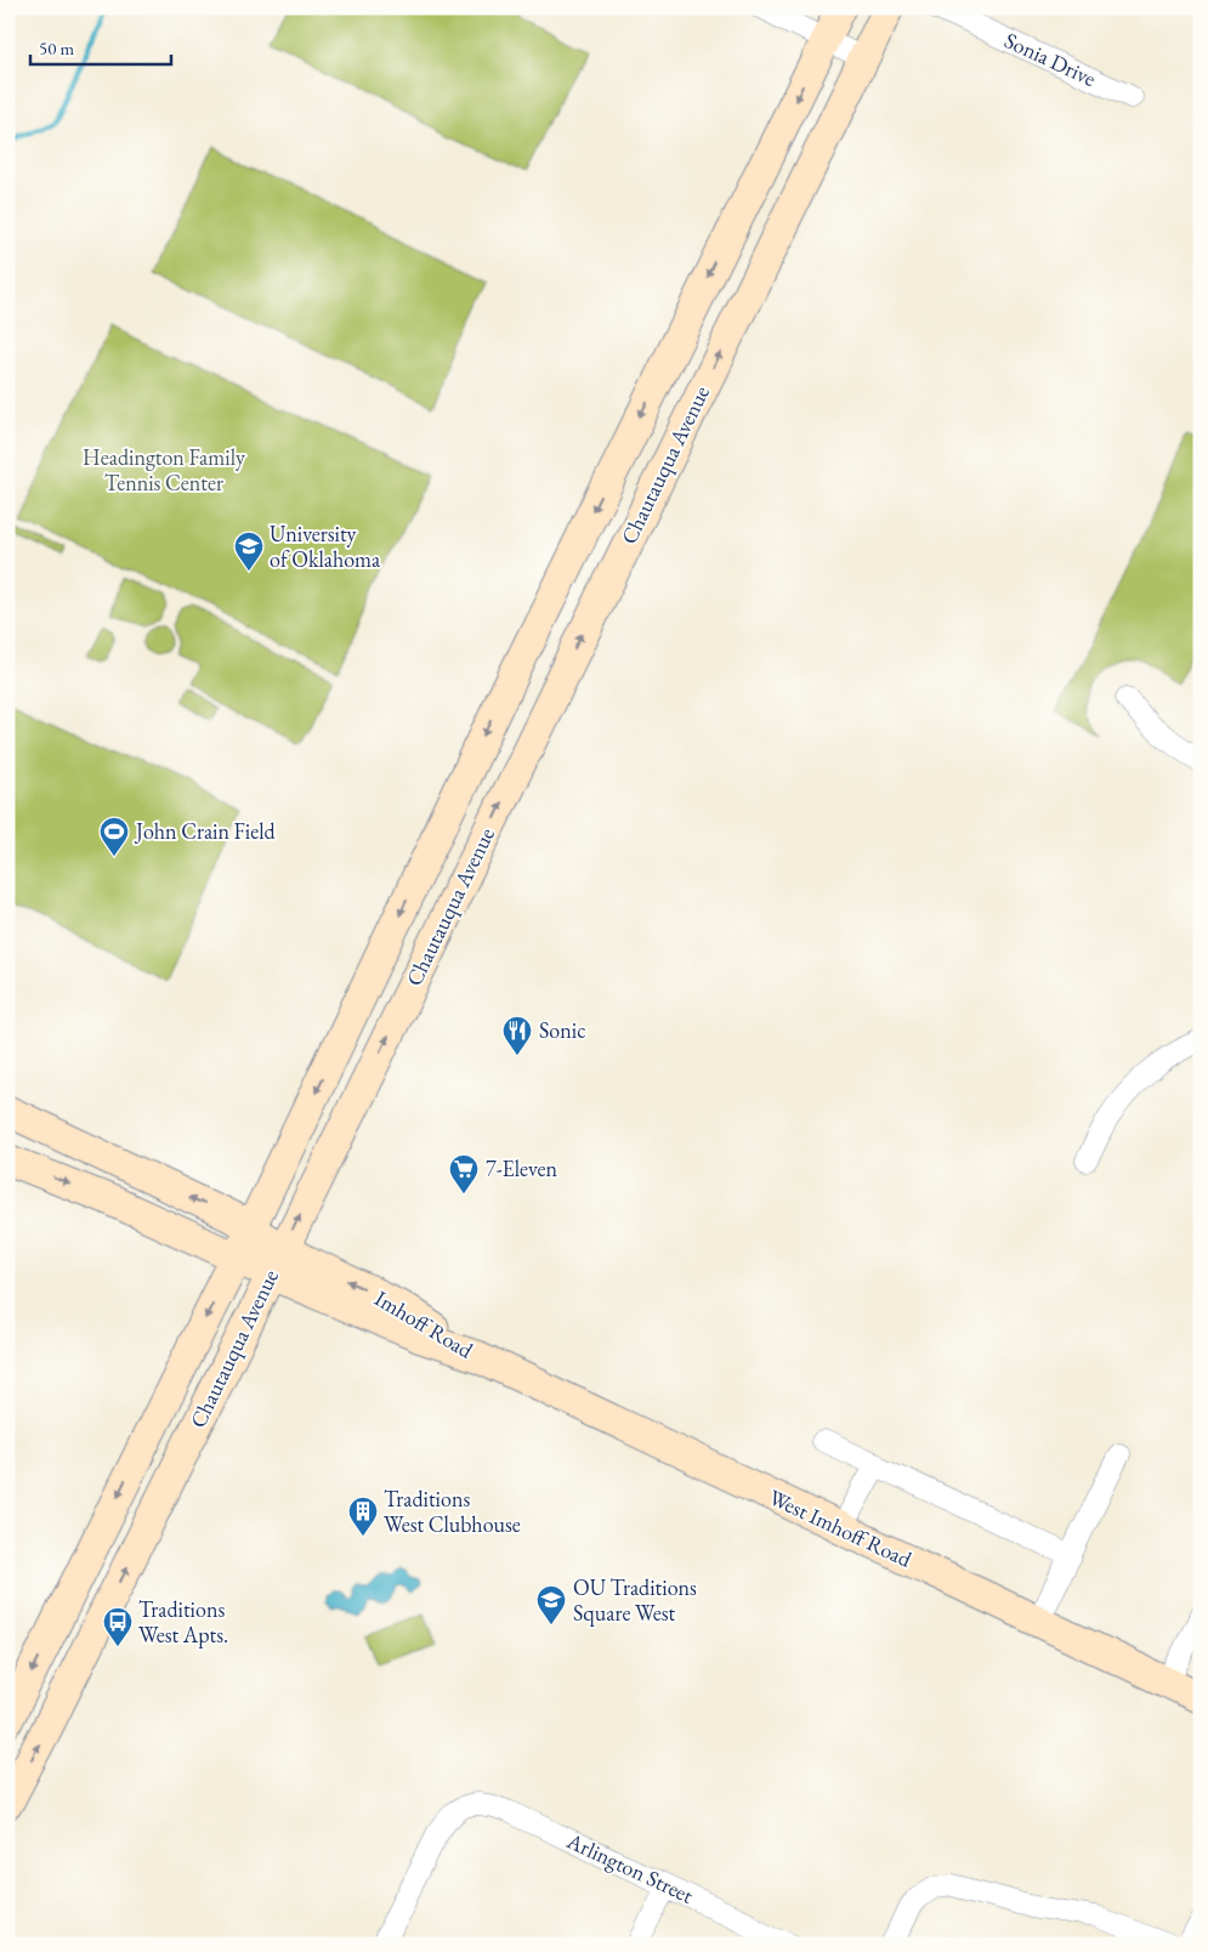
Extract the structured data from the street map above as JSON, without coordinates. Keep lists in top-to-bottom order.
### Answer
{
  "streets": {
    "main road": ["Chautauqua Avenue", "Imhoff Road", "West Imhoff Road"],
    "street": ["Sonia Drive", "Arlington Street"]
  },
  "crossings": [
    ["Chautauqua Avenue", "Imhoff Road"],
    ["Imhoff Road", "West Imhoff Road"]
  ],
  "parks": ["Headington Family Tennis Center"],
  "places": {
    "school or university": ["University of Oklahoma", "OU Traditions Square West"],
    "sports": ["John Crain Field"],
    "restaurant": ["Sonic"],
    "supermarket": ["7-Eleven"],
    "building": ["Traditions West Clubhouse"],
    "bus stop": ["Traditions West Apts."]
  },
  "scale_bar": "50 m"
}
